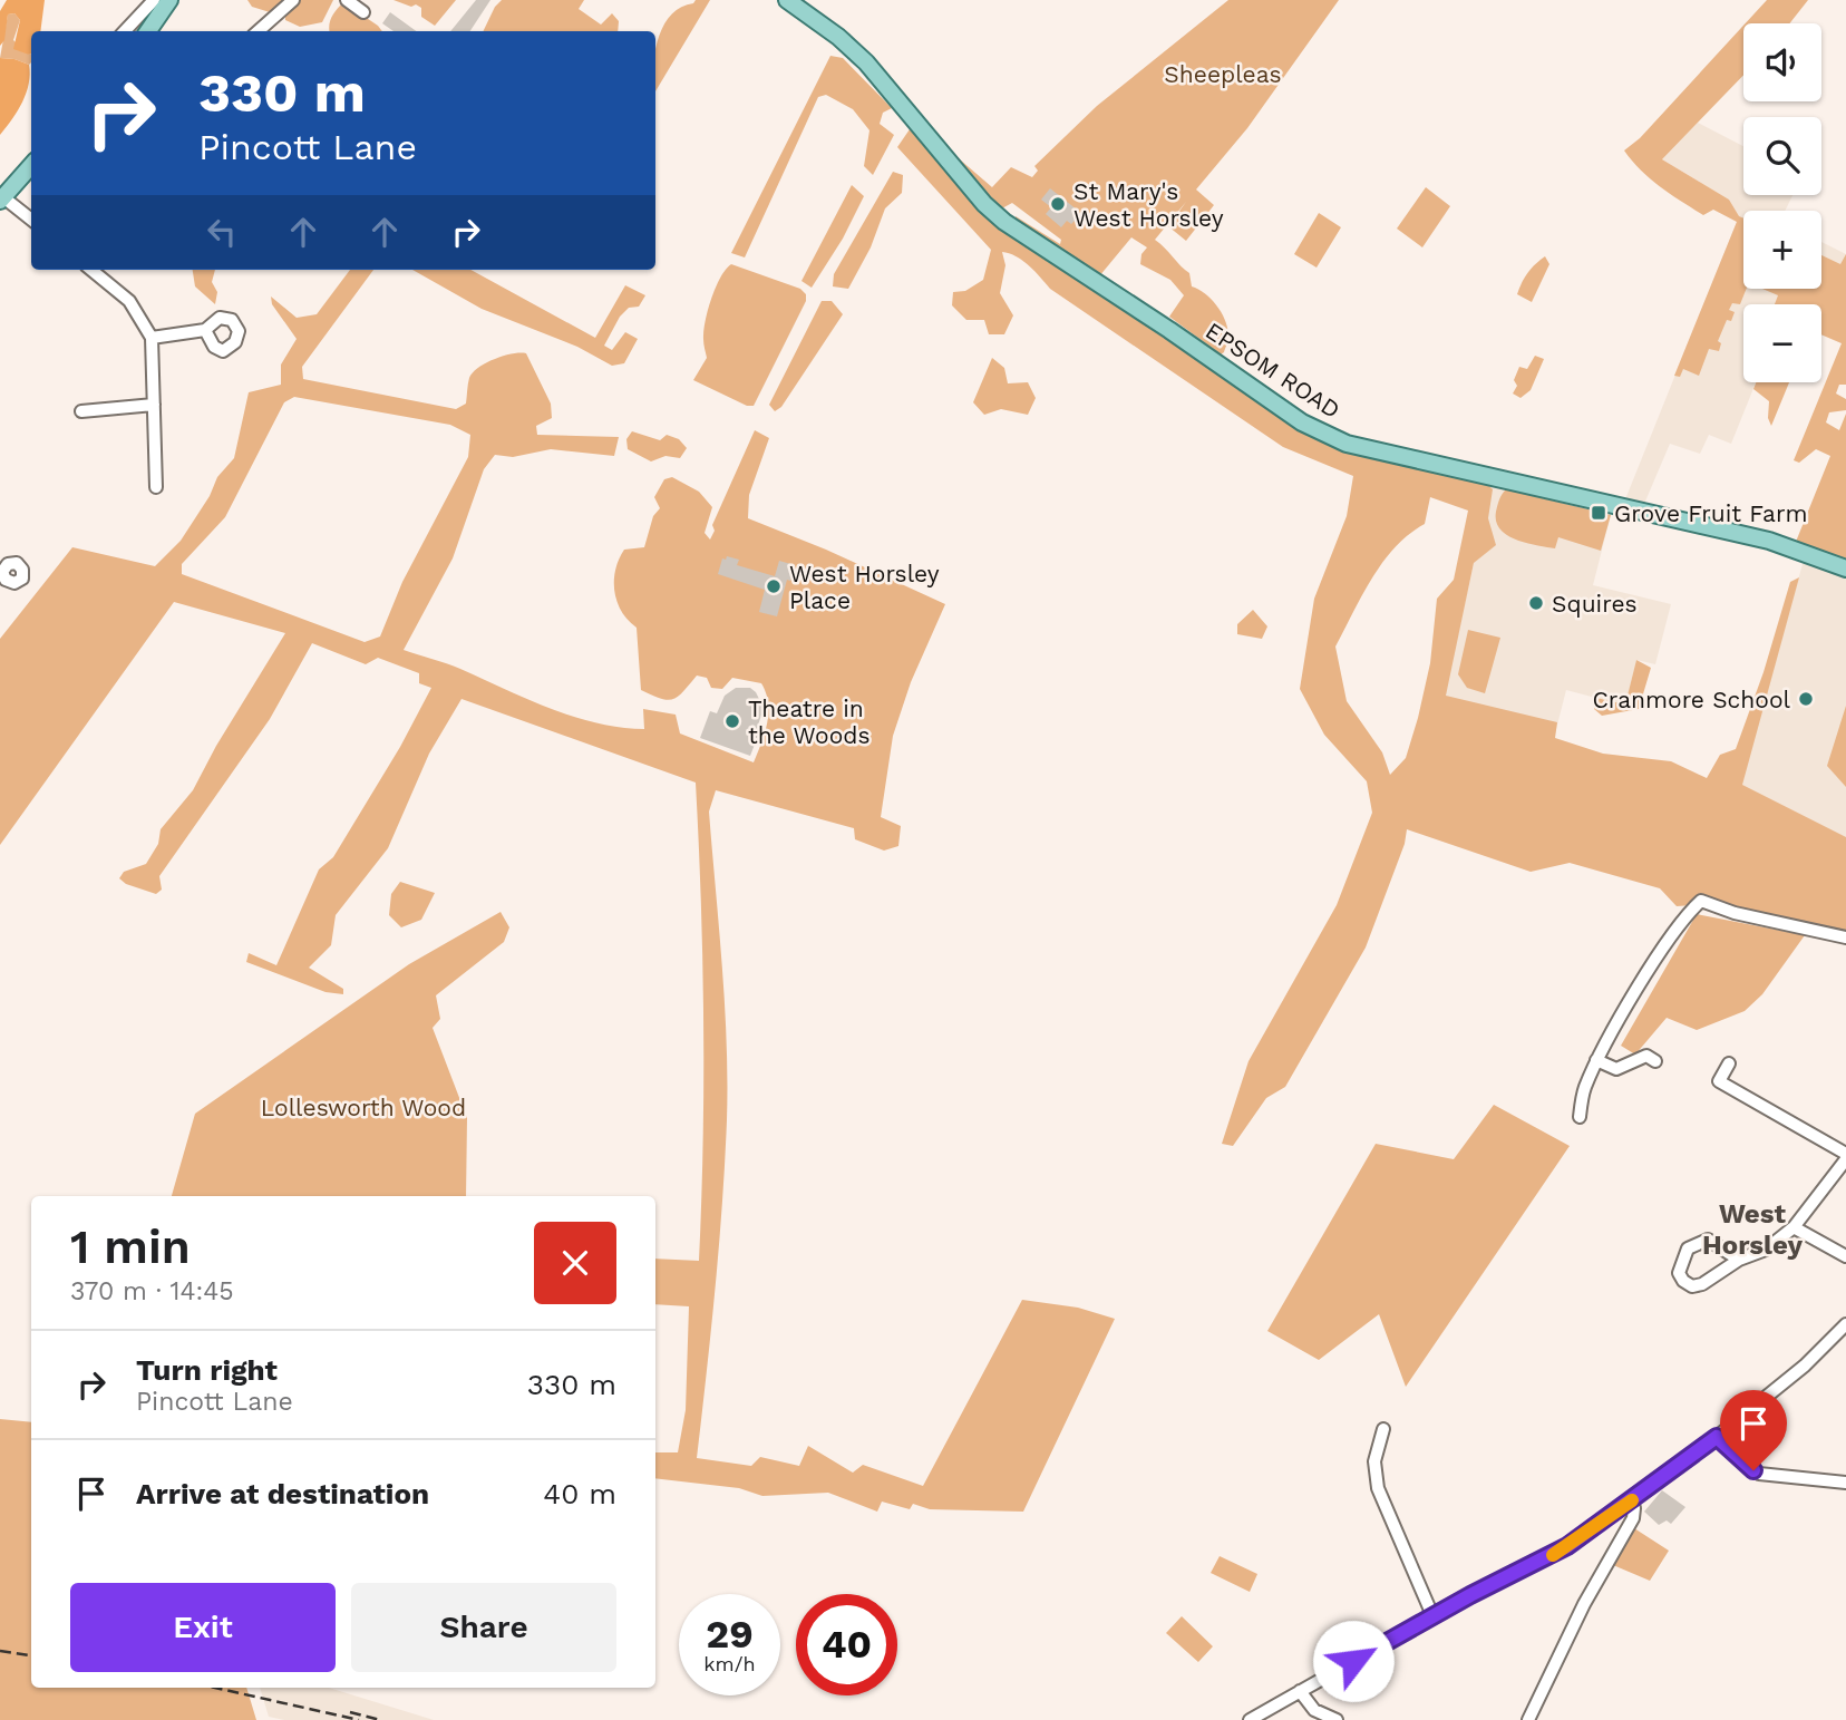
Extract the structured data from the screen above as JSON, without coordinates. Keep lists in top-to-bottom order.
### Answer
{
  "streets": {
    "main road": ["EPSOM ROAD"]
  },
  "districts": ["West Horsley"],
  "parks": ["Sheepleas", "Lollesworth Wood"],
  "places": {
    "other": [
      "St Mary's West Horsley",
      "West Horsley Place",
      "Squires",
      "Cranmore School",
      "Theatre in the Woods"
    ],
    "transit": ["Grove Fruit Farm"]
  },
  "page": {
    "map_buttons": ["+", "−"],
    "turn": ["330 m", "Pincott Lane"],
    "heading": ["1 min", "370 m · 14:45"],
    "list": [
      {
        "name": "Turn right",
        "note": "Pincott Lane",
        "value": "330 m"
      },
      {
        "name": "Arrive at destination",
        "value": "40 m"
      }
    ],
    "buttons": ["Exit", "Share"],
    "speed": "29 km/h",
    "limit": "40"
  }
}
